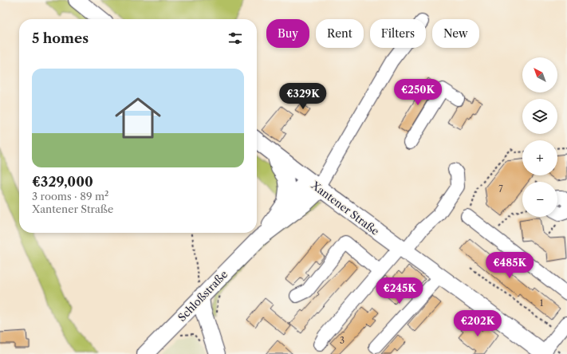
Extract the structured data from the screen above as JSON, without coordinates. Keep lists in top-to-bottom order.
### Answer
{
  "streets": {
    "main road": ["Xantener Straße", "Schloßstraße"]
  },
  "crossings": [
    ["Xantener Straße", "Schloßstraße"]
  ],
  "house_numbers": ["7", "1", "3"],
  "north": "top left",
  "page": {
    "chip": [
      "Buy",
      "Rent",
      "Filters",
      "New"
    ],
    "heading": "5 homes",
    "map_buttons": ["+", "−"],
    "list": [
      {
        "name": "€329,000",
        "note": "3 rooms · 89 m² · Xantener Straße"
      }
    ],
    "price": [
      "€250K",
      "€329K",
      "€485K",
      "€245K",
      "€202K"
    ]
  }
}
